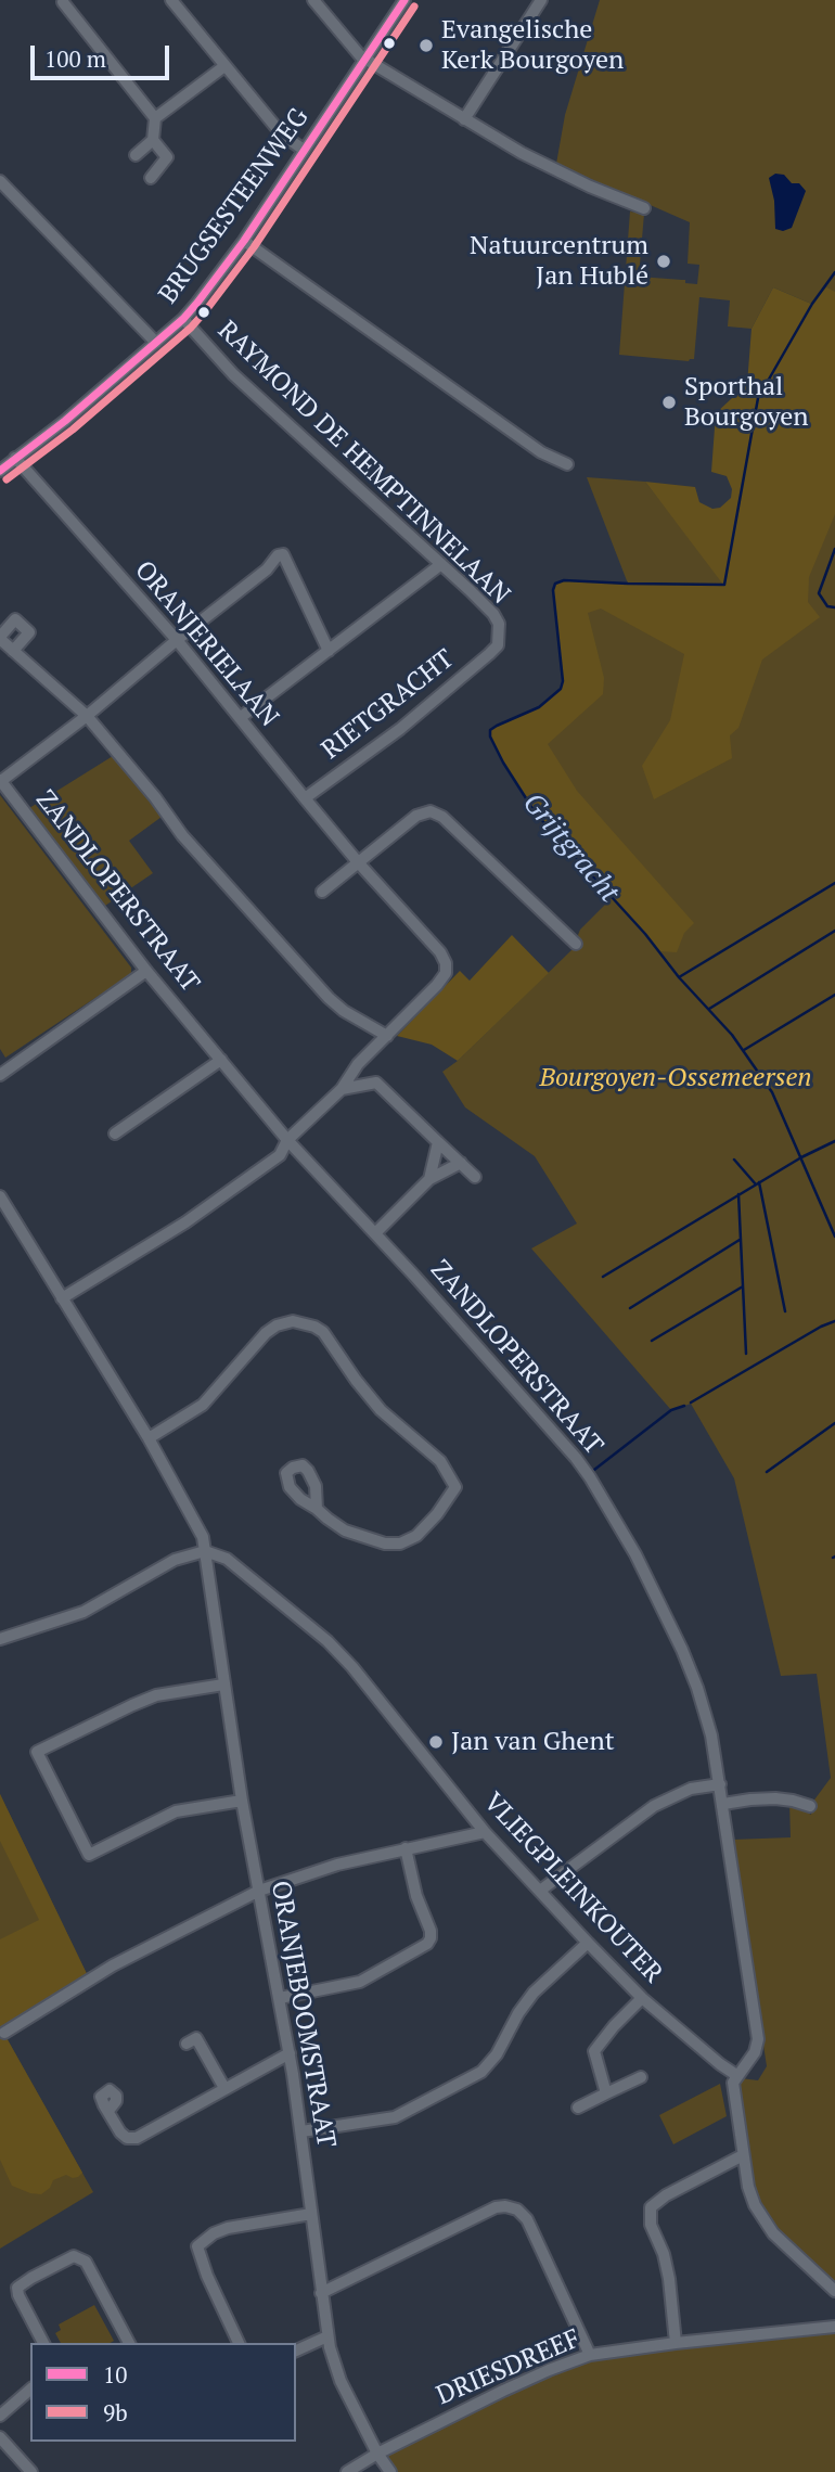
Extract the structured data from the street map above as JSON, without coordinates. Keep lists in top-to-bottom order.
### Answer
{
  "streets": {
    "street": [
      "BRUGSESTEENWEG",
      "RAYMOND DE HEMPTINNELAAN",
      "ORANJERIELAAN",
      "RIETGRACHT",
      "ZANDLOPERSTRAAT",
      "VLIEGPLEINKOUTER",
      "ORANJEBOOMSTRAAT",
      "DRIESDREEF"
    ]
  },
  "crossings": [
    ["BRUGSESTEENWEG", "RAYMOND DE HEMPTINNELAAN"],
    ["BRUGSESTEENWEG", "ORANJERIELAAN"],
    ["RAYMOND DE HEMPTINNELAAN", "RIETGRACHT"],
    ["ORANJERIELAAN", "RIETGRACHT"],
    ["ZANDLOPERSTRAAT", "VLIEGPLEINKOUTER"],
    ["VLIEGPLEINKOUTER", "ORANJEBOOMSTRAAT"],
    ["ORANJEBOOMSTRAAT", "DRIESDREEF"]
  ],
  "water": ["Grijtgracht"],
  "parks": ["Bourgoyen-Ossemeersen"],
  "places": [
    "Evangelische Kerk Bourgoyen",
    "Natuurcentrum Jan Hublé",
    "Sporthal Bourgoyen",
    "Jan van Ghent"
  ],
  "lines": ["transit line 10", "transit line 9b"],
  "legend": ["10", "9b"],
  "scale_bar": "100 m"
}
